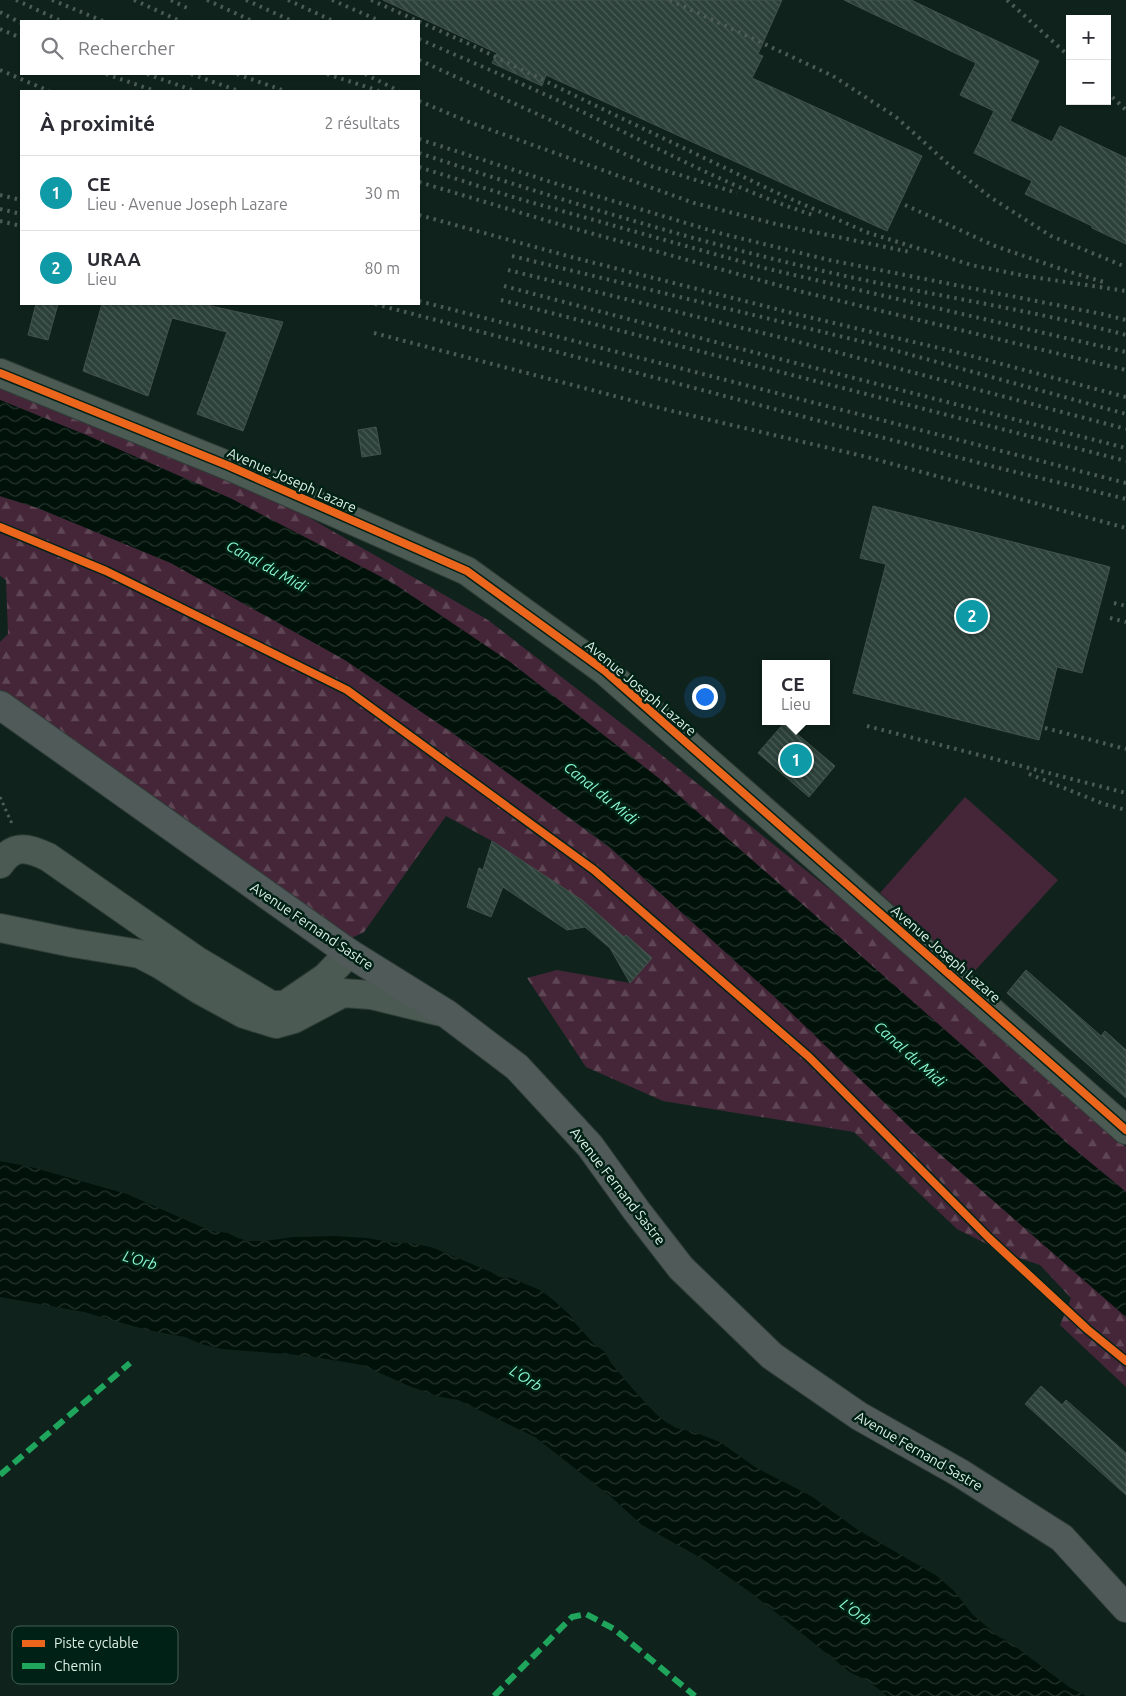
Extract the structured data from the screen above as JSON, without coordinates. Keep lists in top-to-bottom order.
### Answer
{
  "streets": {
    "main road": ["Avenue Fernand Sastre"],
    "street": ["Avenue Joseph Lazare"]
  },
  "water": ["Canal du Midi", "L'Orb"],
  "legend": ["Piste cyclable", "Chemin"],
  "page": {
    "map_buttons": ["+", "−"],
    "search": "Rechercher",
    "heading": ["À proximité", "2 résultats"],
    "list": [
      {
        "mark": "1",
        "name": "CE",
        "note": "Lieu · Avenue Joseph Lazare",
        "value": "30 m"
      },
      {
        "mark": "2",
        "name": "URAA",
        "note": "Lieu",
        "value": "80 m"
      }
    ],
    "pins": ["2", "1"],
    "popup": ["CE", "Lieu"]
  }
}
